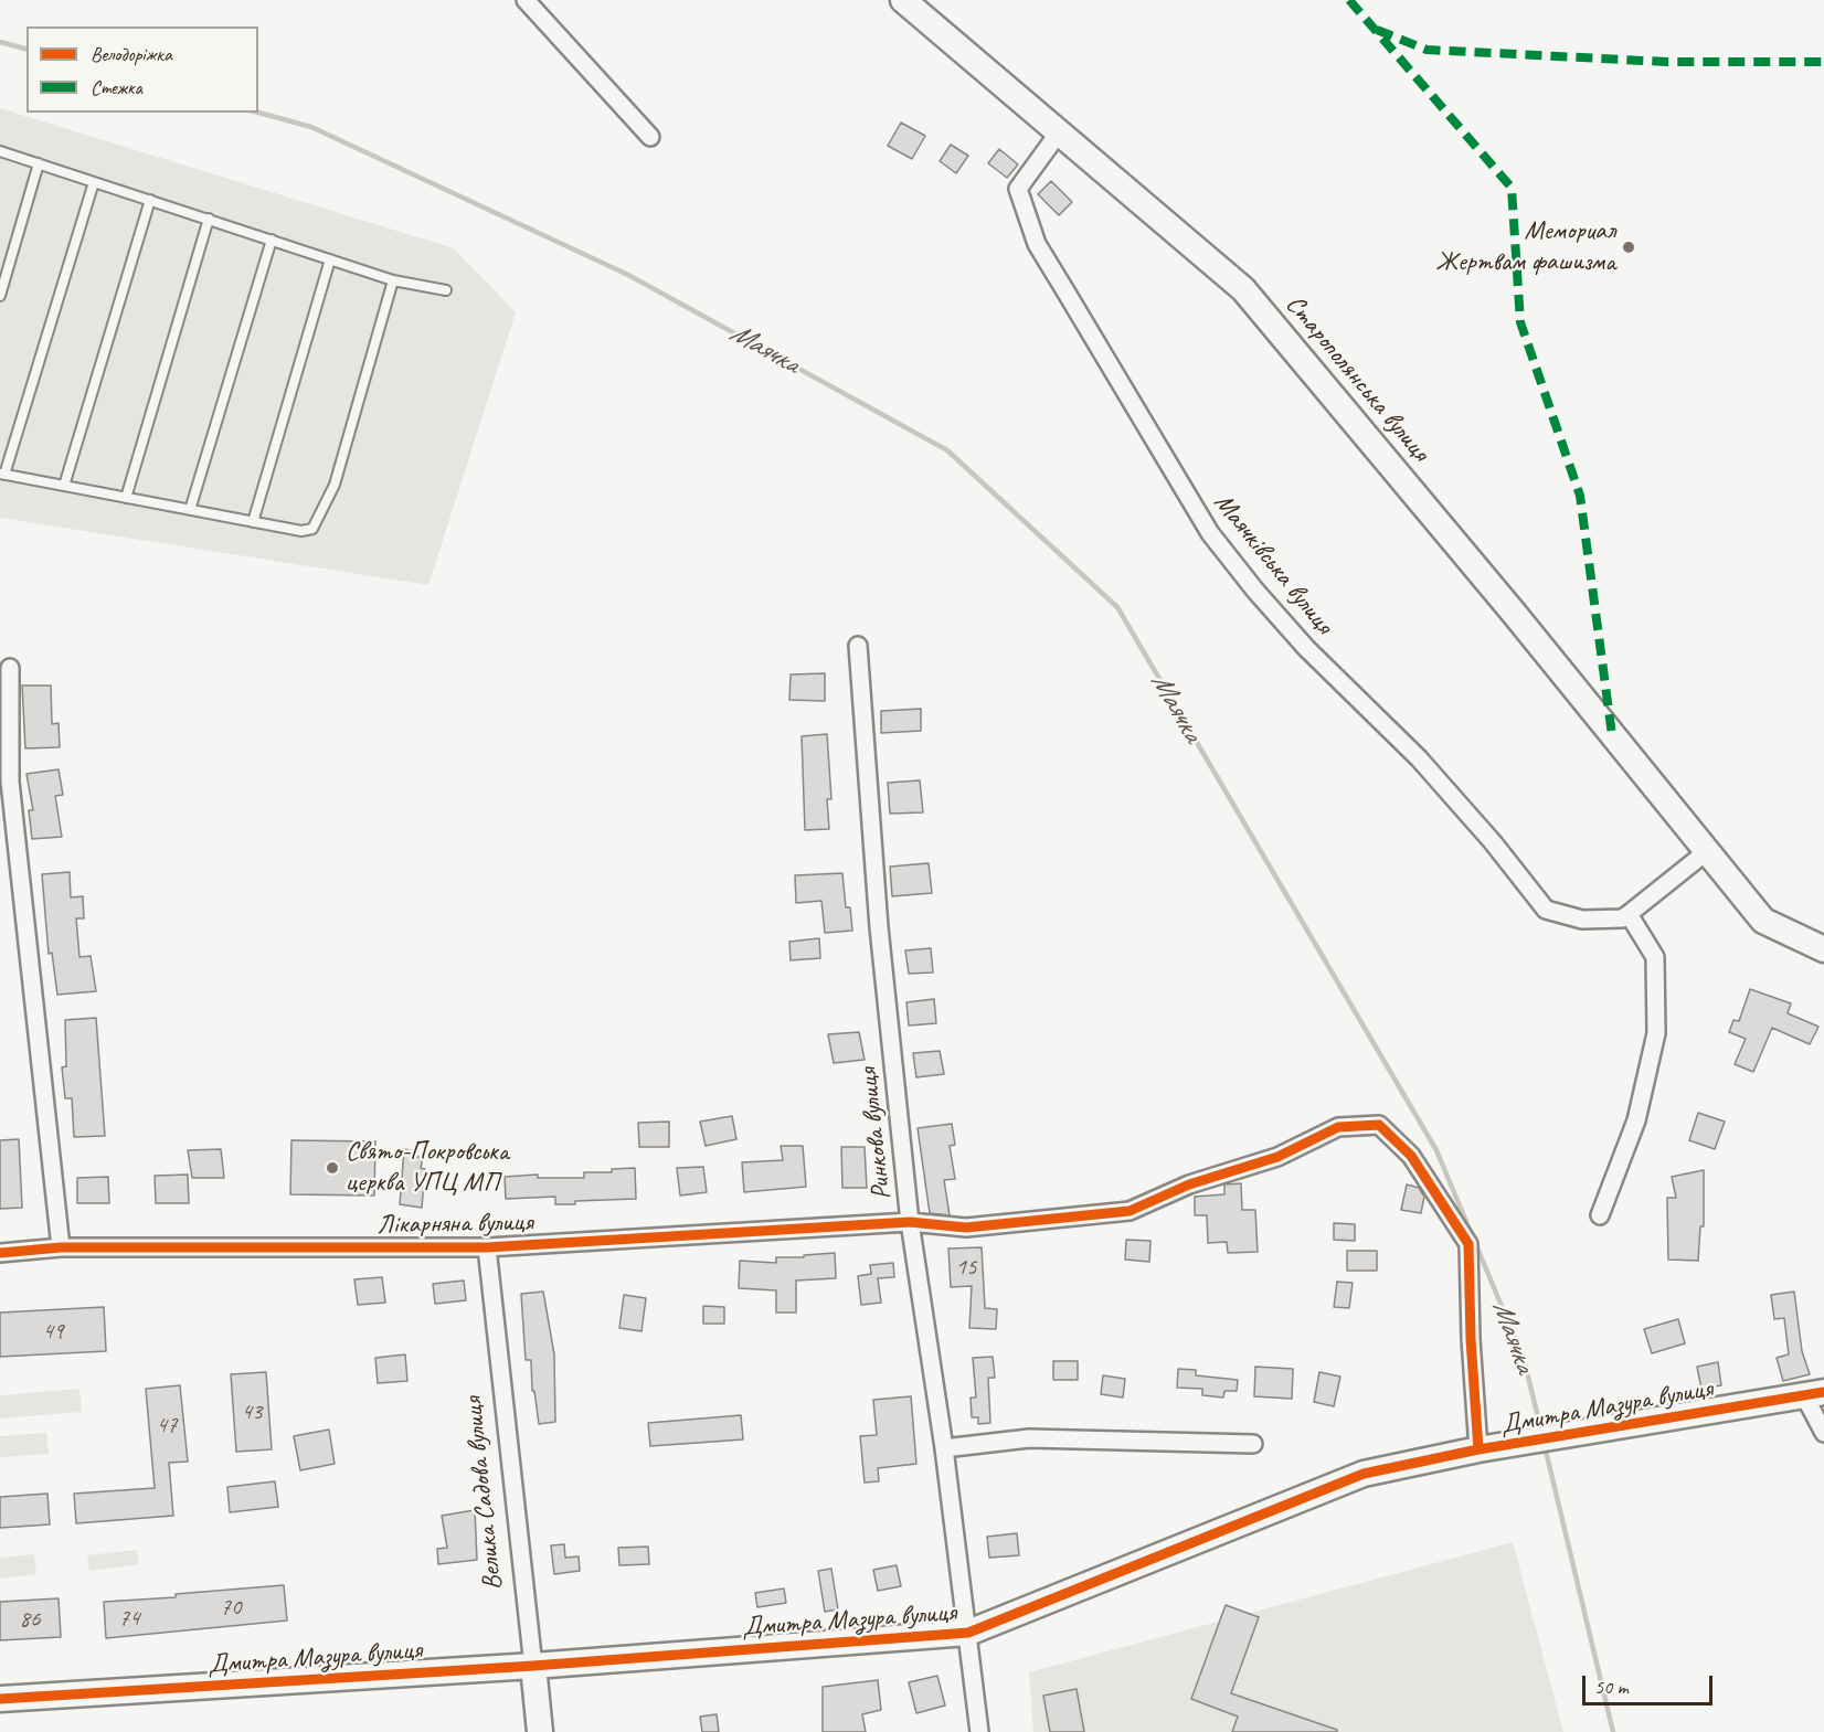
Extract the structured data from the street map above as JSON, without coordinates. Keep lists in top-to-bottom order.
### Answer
{
  "streets": {
    "street": [
      "Старополянська вулиця",
      "Маячківська вулиця",
      "Ринкова вулиця",
      "Лікарняна вулиця",
      "Дмитра Мазура вулиця",
      "Велика Садова вулиця"
    ]
  },
  "crossings": [
    ["Старополянська вулиця", "Маячківська вулиця"],
    ["Ринкова вулиця", "Лікарняна вулиця"],
    ["Ринкова вулиця", "Дмитра Мазура вулиця"],
    ["Лікарняна вулиця", "Дмитра Мазура вулиця"],
    ["Лікарняна вулиця", "Велика Садова вулиця"],
    ["Дмитра Мазура вулиця", "Велика Садова вулиця"]
  ],
  "water": ["Маячка"],
  "places": ["Мемориал Жертвам фашизма", "Свято-Покровська церква УПЦ МП"],
  "house_numbers": [
    "15",
    "49",
    "43",
    "47",
    "70",
    "74",
    "86"
  ],
  "legend": ["Велодоріжка", "Стежка"],
  "scale_bar": "50 m"
}
